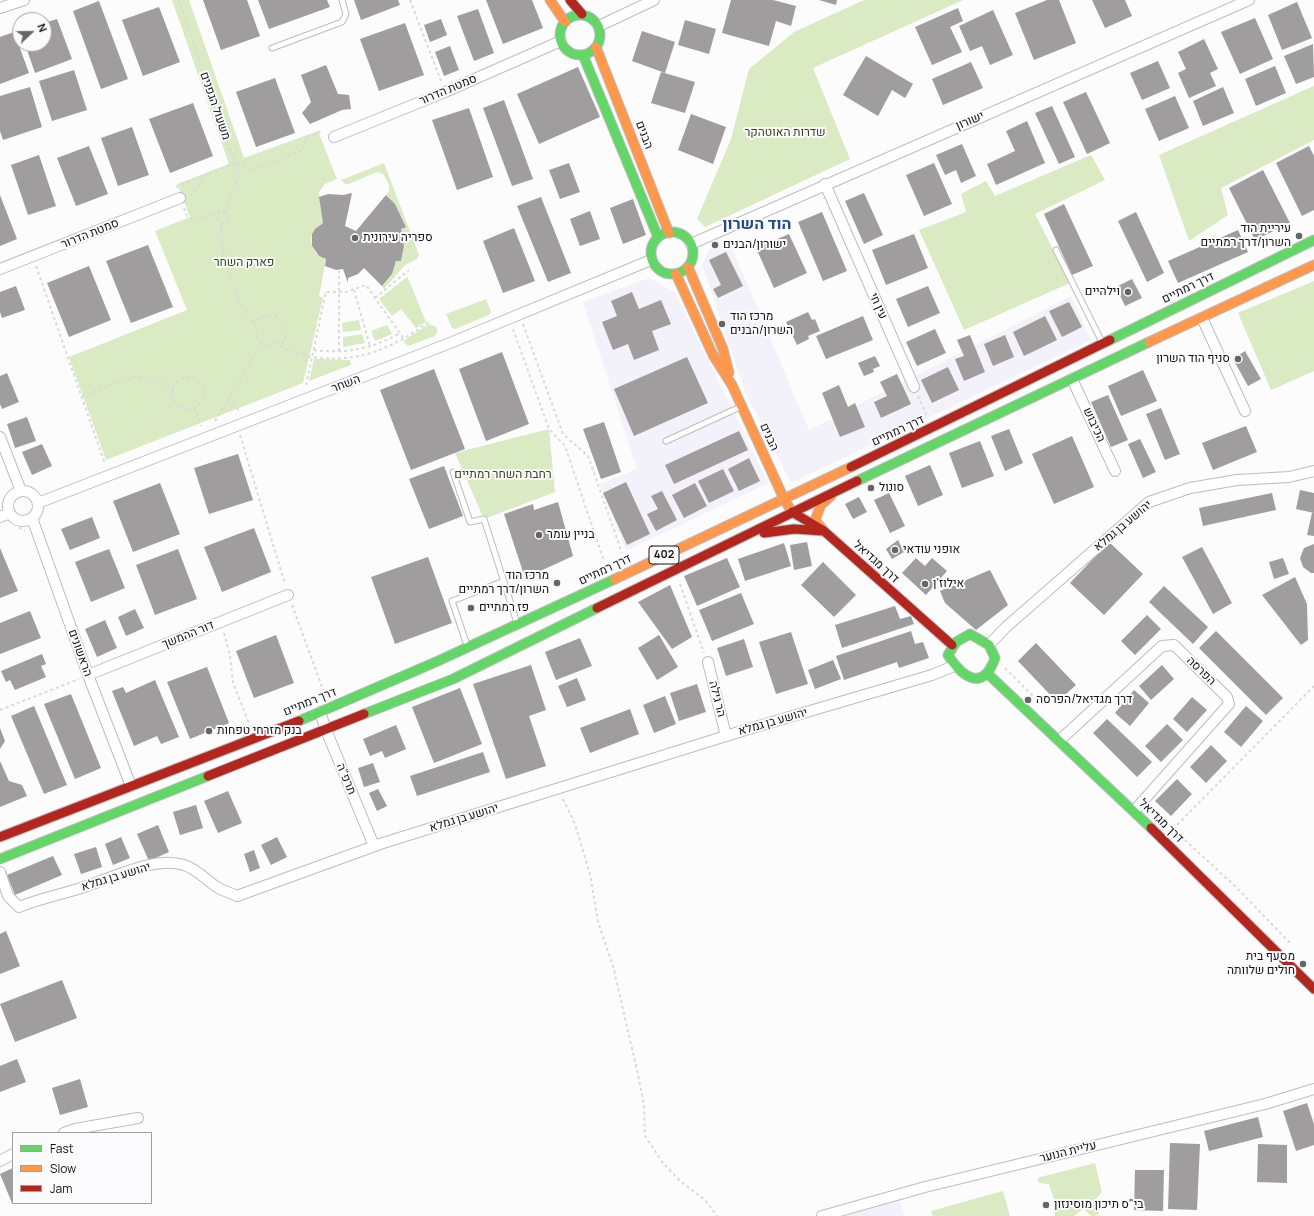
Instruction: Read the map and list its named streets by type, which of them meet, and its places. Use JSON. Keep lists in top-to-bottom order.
{
  "streets": {
    "main road": [
      "הבנים",
      "דרך רמתיים",
      "402",
      "דרך מגדיאל"
    ],
    "street": [
      "סמטת הדרור",
      "ישורון",
      "עין חי",
      "השחר",
      "הכיבוש",
      "יהושע בן גמלא",
      "דור ההמשך",
      "הראשונים",
      "הפרסה",
      "הר גילה",
      "תרפ\"ה",
      "עליית הנוער"
    ],
    "path": ["משעול הגפנים"]
  },
  "crossings": [
    ["סמטת הדרור", "הבנים"],
    ["ישורון", "הבנים"],
    ["ישורון", "עין חי"],
    ["ישורון", "השחר"],
    ["הבנים", "דרך רמתיים"],
    ["הבנים", "השחר"],
    ["הבנים", "דרך מגדיאל"],
    ["דרך רמתיים", "דרך מגדיאל"],
    ["דרך רמתיים", "הראשונים"],
    ["דרך רמתיים", "תרפ\"ה"],
    ["השחר", "הראשונים"],
    ["הכיבוש", "402"],
    ["יהושע בן גמלא", "דרך מגדיאל"],
    ["יהושע בן גמלא", "הר גילה"],
    ["יהושע בן גמלא", "תרפ\"ה"],
    ["402", "דרך מגדיאל"],
    ["402", "תרפ\"ה"],
    ["דרך מגדיאל", "הפרסה"],
    ["דור ההמשך", "הראשונים"]
  ],
  "districts": ["הוד השרון"],
  "parks": ["שדרות האוטהקר", "פארק השחר", "רחבת השחר רמתיים"],
  "places": [
    "עיריית הוד השרון/דרך רמתיים",
    "ספריה עירונית",
    "ישורון/הבנים",
    "וילהיים",
    "מרכז הוד השרון/הבנים",
    "סניף הוד השרון",
    "סונול",
    "בניין עומר",
    "אופני עודאי",
    "מרכז הוד השרון/דרך רמתיים",
    "אילוז'ן",
    "פז רמתיים",
    "דרך מגדיאל/הפרסה",
    "בנק מזרחי טפחות",
    "מסעף בית חולים שלוותה",
    "בי\"ס תיכון מוסינזון"
  ],
  "legend": ["Fast", "Slow", "Jam"],
  "north": "right"
}
